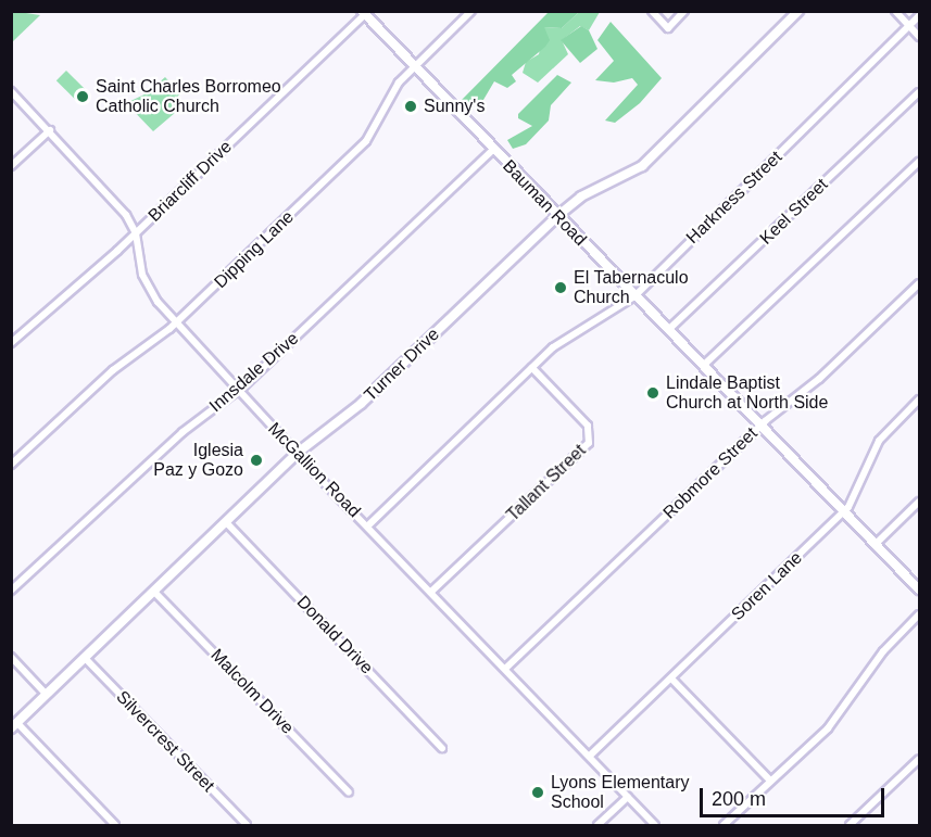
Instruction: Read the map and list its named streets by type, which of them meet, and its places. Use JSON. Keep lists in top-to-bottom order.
{
  "streets": {
    "street": [
      "Briarcliff Drive",
      "Harkness Street",
      "Bauman Road",
      "Keel Street",
      "Dipping Lane",
      "Turner Drive",
      "Innsdale Drive",
      "McGallion Road",
      "Robmore Street",
      "Tallant Street",
      "Soren Lane",
      "Donald Drive",
      "Malcolm Drive",
      "Silvercrest Street"
    ]
  },
  "crossings": [
    ["Briarcliff Drive", "Bauman Road"],
    ["Briarcliff Drive", "McGallion Road"],
    ["Harkness Street", "Bauman Road"],
    ["Harkness Street", "McGallion Road"],
    ["Harkness Street", "Tallant Street"],
    ["Bauman Road", "Keel Street"],
    ["Bauman Road", "Dipping Lane"],
    ["Bauman Road", "Turner Drive"],
    ["Bauman Road", "Innsdale Drive"],
    ["Bauman Road", "Robmore Street"],
    ["Bauman Road", "Soren Lane"],
    ["Dipping Lane", "McGallion Road"],
    ["Turner Drive", "McGallion Road"],
    ["Turner Drive", "Donald Drive"],
    ["Turner Drive", "Malcolm Drive"],
    ["Turner Drive", "Silvercrest Street"],
    ["Innsdale Drive", "McGallion Road"],
    ["McGallion Road", "Robmore Street"],
    ["McGallion Road", "Tallant Street"],
    ["McGallion Road", "Soren Lane"]
  ],
  "places": [
    "Saint Charles Borromeo Catholic Church",
    "Sunny's",
    "El Tabernaculo Church",
    "Lindale Baptist Church at North Side",
    "Iglesia Paz y Gozo",
    "Lyons Elementary School"
  ],
  "scale_bar": "200 m"
}
